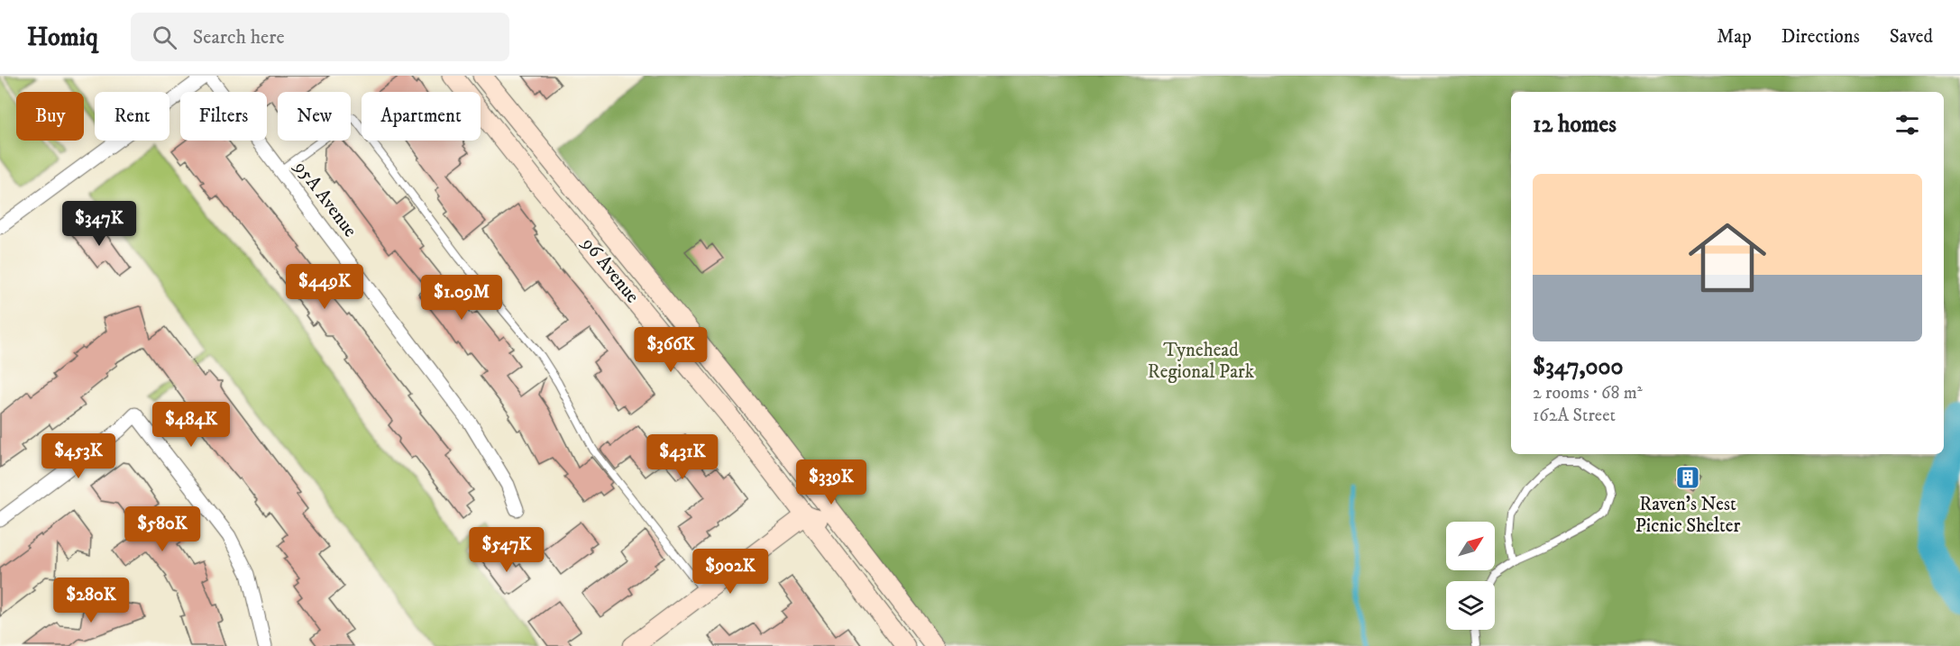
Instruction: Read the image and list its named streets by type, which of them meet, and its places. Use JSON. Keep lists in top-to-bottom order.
{
  "streets": {
    "main road": ["96 Avenue"],
    "street": ["95A Avenue"]
  },
  "parks": ["Tynehead Regional Park"],
  "places": {
    "building": ["Raven's Nest Picnic Shelter"]
  },
  "north": "top right",
  "page": {
    "header": "Homiq",
    "search": "Search here",
    "nav": ["Map", "Directions", "Saved"],
    "chip": [
      "Buy",
      "Rent",
      "Filters",
      "New",
      "Apartment"
    ],
    "heading": "12 homes",
    "list": [
      {
        "name": "$347,000",
        "note": "2 rooms · 68 m² · 162A Street"
      }
    ],
    "price": [
      "$347K",
      "$449K",
      "$1.09M",
      "$366K",
      "$484K",
      "$453K",
      "$431K",
      "$339K",
      "$580K",
      "$547K",
      "$902K",
      "$280K"
    ]
  }
}
